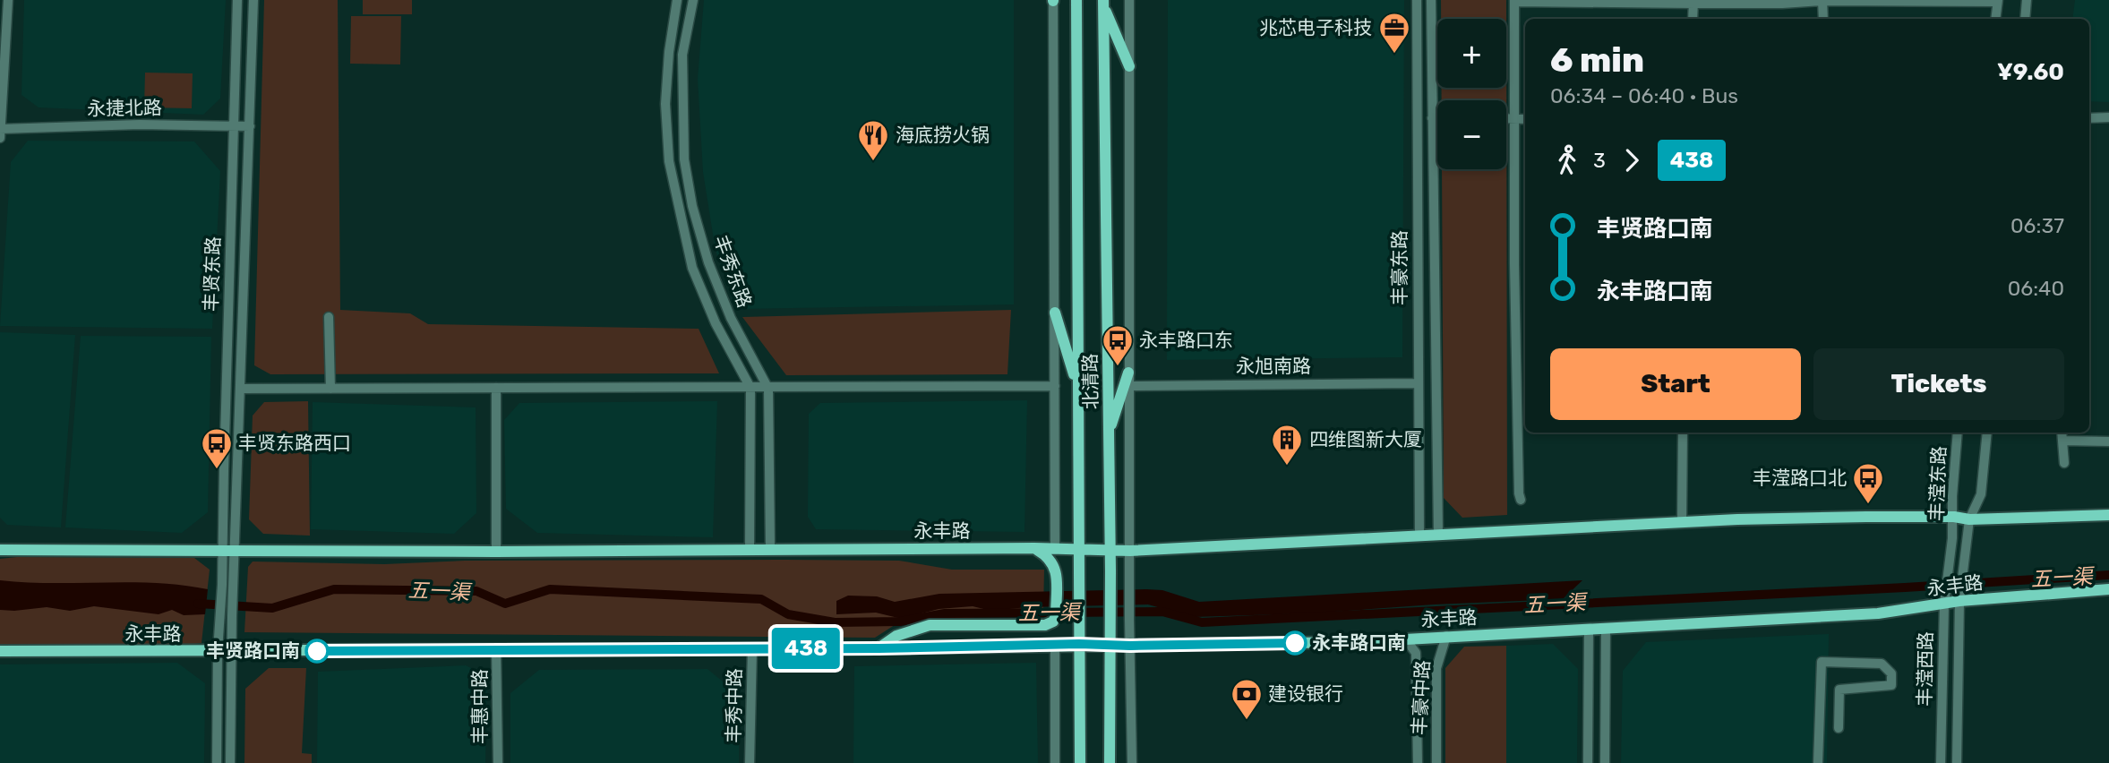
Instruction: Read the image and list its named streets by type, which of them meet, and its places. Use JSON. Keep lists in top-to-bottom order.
{
  "streets": {
    "main road": ["北清路", "永丰路"],
    "street": [
      "永捷北路",
      "丰豪东路",
      "丰秀东路",
      "丰贤东路",
      "永旭南路",
      "丰滢东路",
      "丰滢西路",
      "丰豪中路",
      "丰秀中路",
      "丰惠中路"
    ]
  },
  "crossings": [
    ["永捷北路", "丰贤东路"],
    ["丰豪东路", "永旭南路"],
    ["丰豪东路", "永丰路"],
    ["丰秀东路", "永丰路"],
    ["丰贤东路", "永丰路"],
    ["永旭南路", "北清路"],
    ["北清路", "永丰路"],
    ["丰滢东路", "永丰路"],
    ["丰滢东路", "丰滢西路"],
    ["永丰路", "丰滢西路"],
    ["永丰路", "丰豪中路"],
    ["永丰路", "丰秀中路"],
    ["永丰路", "丰惠中路"]
  ],
  "water": ["五一渠"],
  "places": {
    "office": ["兆芯电子科技"],
    "restaurant": ["海底捞火锅"],
    "bus stop": ["永丰路口东", "丰贤东路西口", "丰滢路口北"],
    "building": ["四维图新大厦"],
    "other": ["永丰路口南", "丰贤路口南"],
    "bank": ["建设银行"]
  },
  "lines": ["bus line 438"],
  "page": {
    "on_map": "438",
    "map_buttons": ["+", "−"],
    "heading": ["6 min", "06:34 – 06:40 · Bus", "¥9.60"],
    "legs": ["3", "438"],
    "list": [
      {
        "name": "丰贤路口南",
        "value": "06:37"
      },
      {
        "name": "永丰路口南",
        "value": "06:40"
      }
    ],
    "buttons": ["Start", "Tickets"]
  }
}
